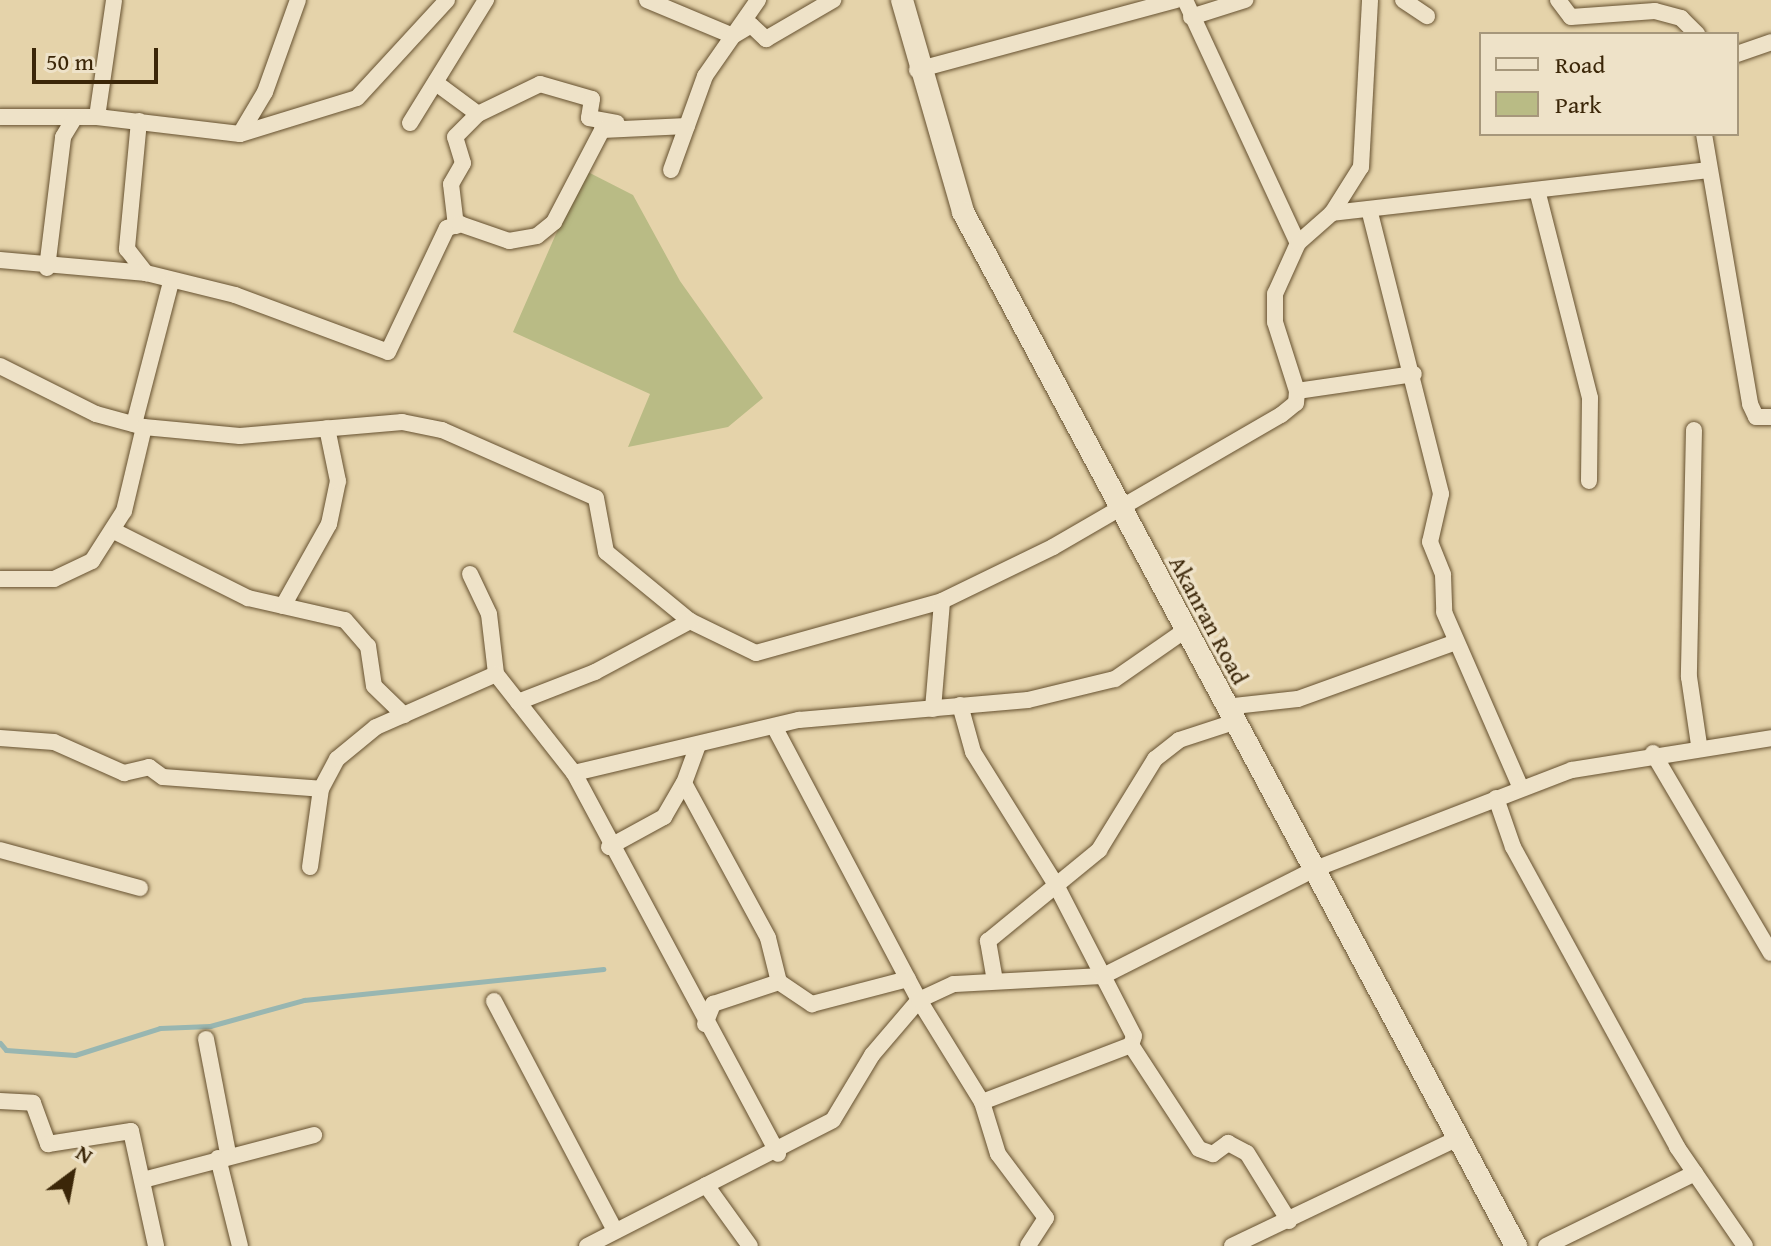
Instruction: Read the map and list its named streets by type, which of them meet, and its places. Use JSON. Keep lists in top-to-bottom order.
{
  "streets": {
    "main road": ["Akanran Road"]
  },
  "legend": ["Road", "Park"],
  "scale_bar": "50 m",
  "north": "top right"
}
